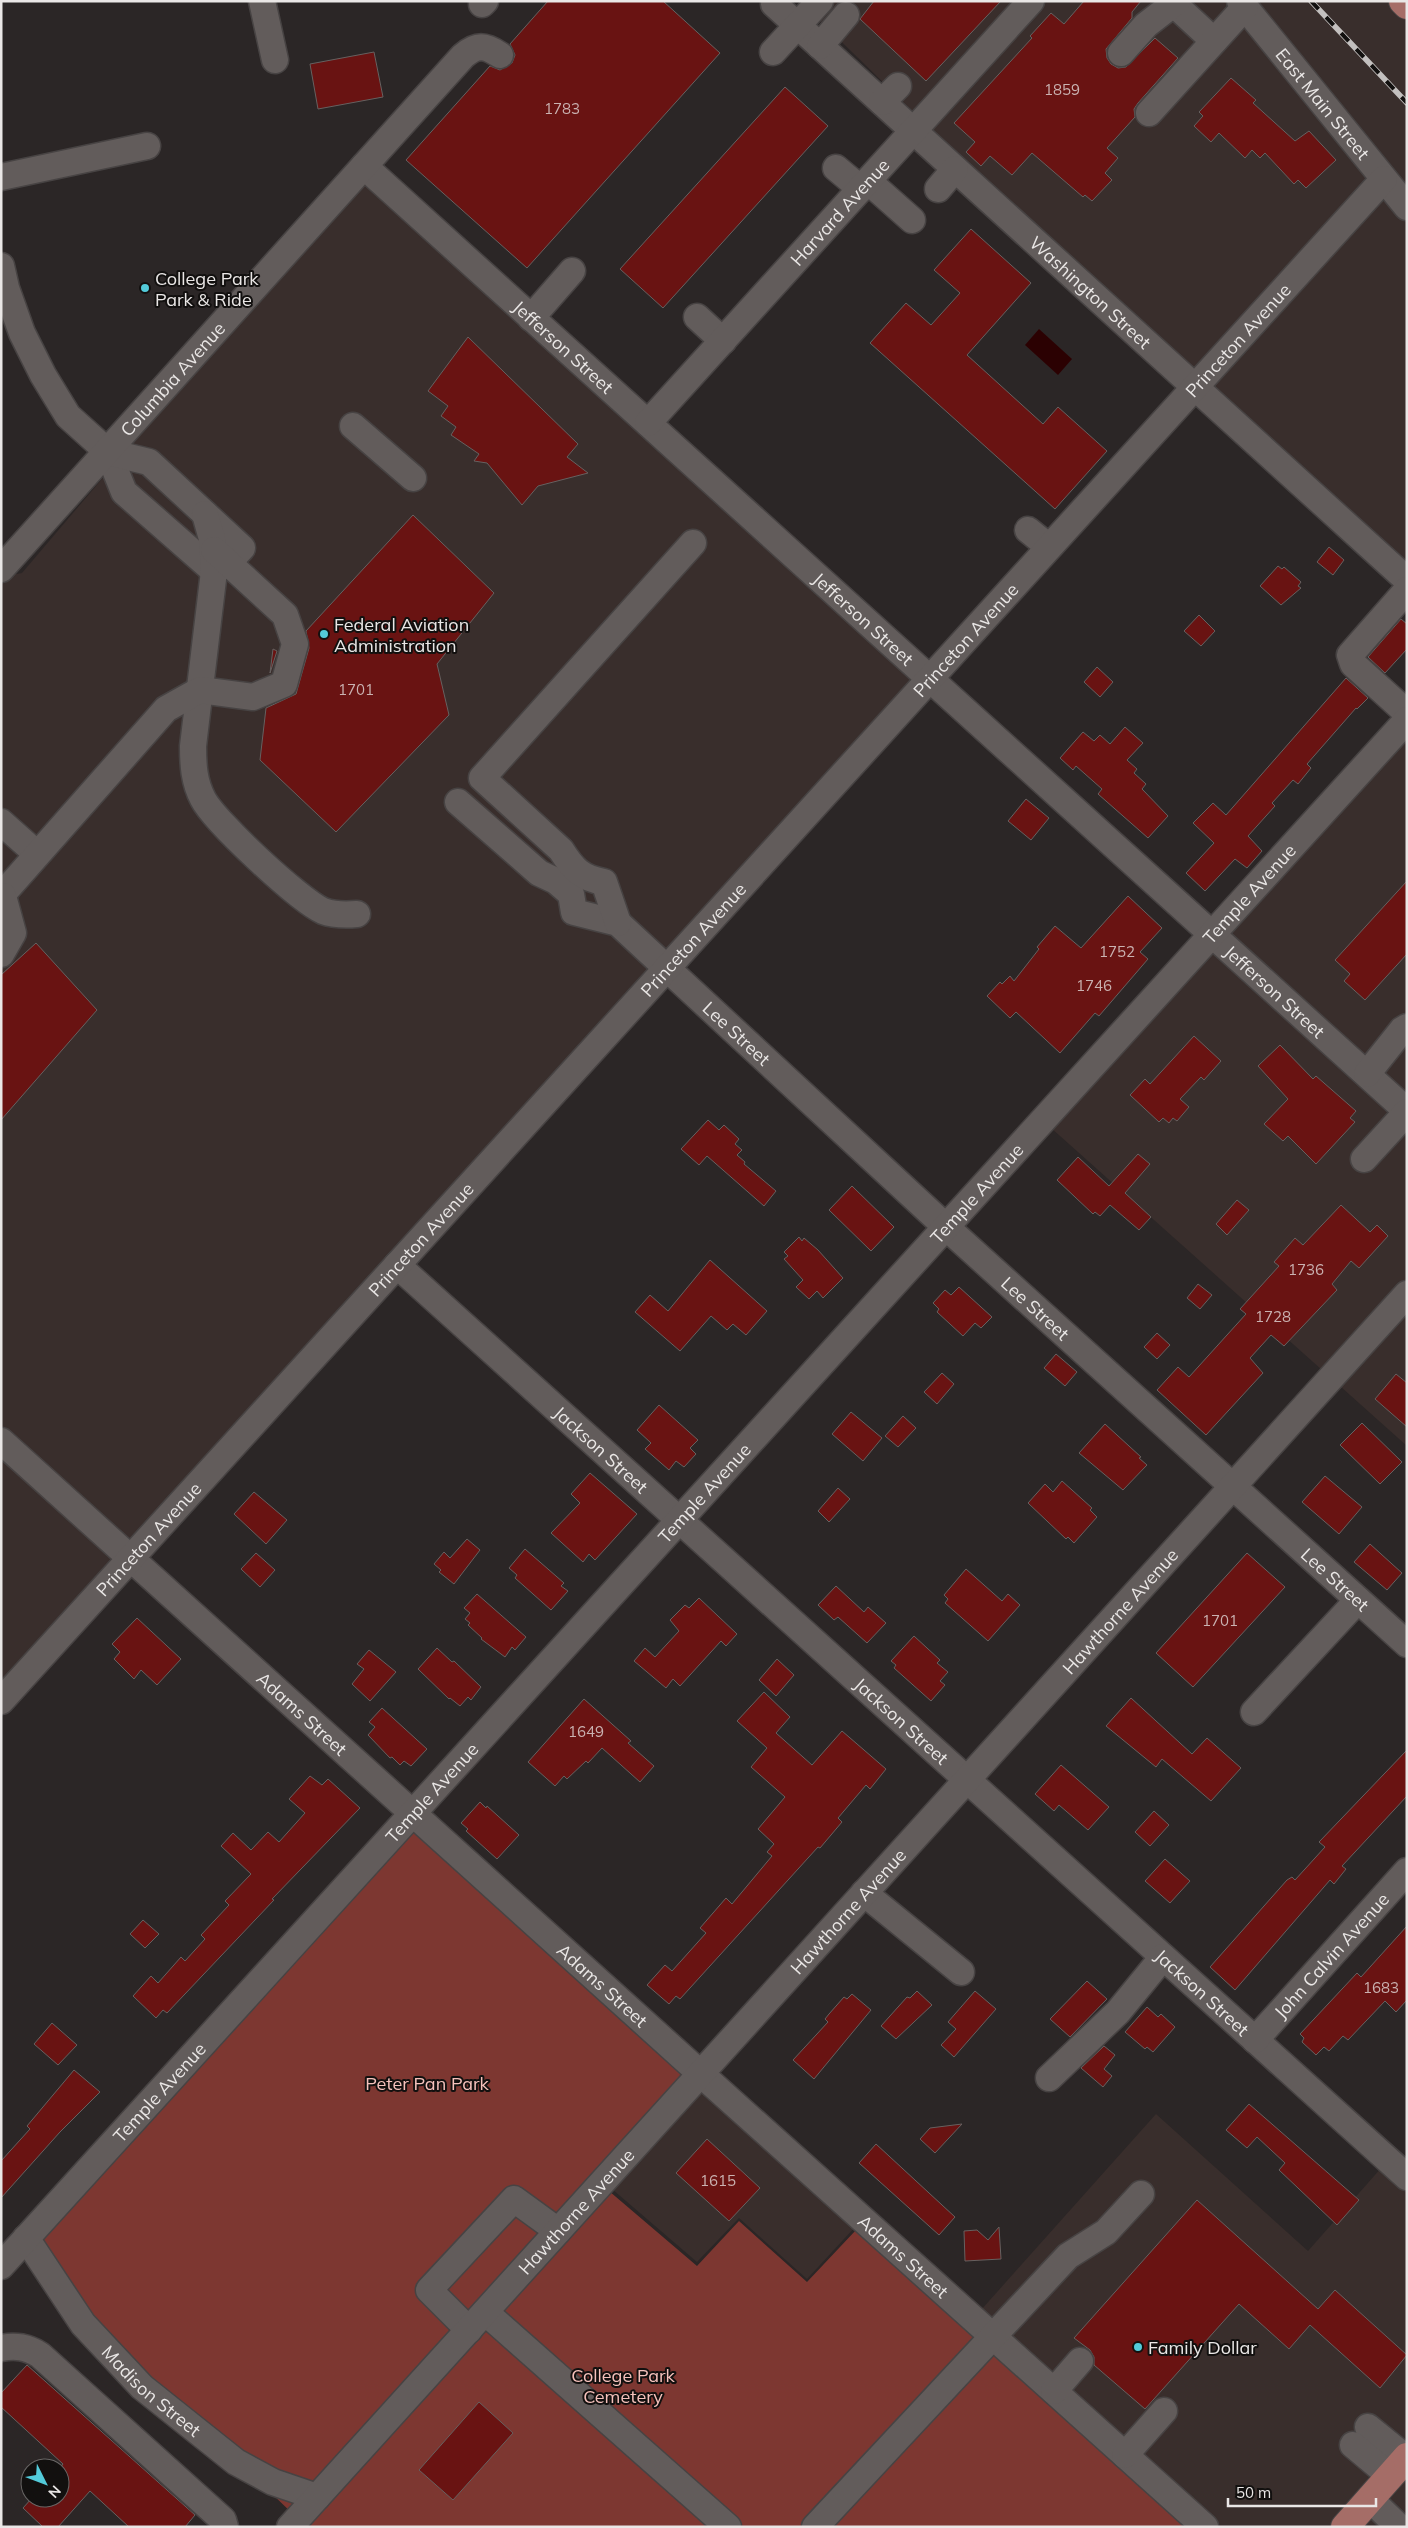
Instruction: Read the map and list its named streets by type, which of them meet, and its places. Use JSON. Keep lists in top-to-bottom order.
{
  "streets": {
    "street": [
      "East Main Street",
      "Harvard Avenue",
      "Washington Street",
      "Princeton Avenue",
      "Jefferson Street",
      "Columbia Avenue",
      "Temple Avenue",
      "Lee Street",
      "Jackson Street",
      "Hawthorne Avenue",
      "Adams Street",
      "John Calvin Avenue",
      "Madison Street"
    ]
  },
  "crossings": [
    ["East Main Street", "Princeton Avenue"],
    ["Harvard Avenue", "Washington Street"],
    ["Harvard Avenue", "Jefferson Street"],
    ["Washington Street", "Princeton Avenue"],
    ["Princeton Avenue", "Jefferson Street"],
    ["Princeton Avenue", "Lee Street"],
    ["Princeton Avenue", "Jackson Street"],
    ["Princeton Avenue", "Adams Street"],
    ["Jefferson Street", "Columbia Avenue"],
    ["Jefferson Street", "Temple Avenue"],
    ["Temple Avenue", "Lee Street"],
    ["Temple Avenue", "Jackson Street"],
    ["Temple Avenue", "Adams Street"],
    ["Temple Avenue", "Madison Street"],
    ["Lee Street", "Hawthorne Avenue"],
    ["Jackson Street", "Hawthorne Avenue"],
    ["Jackson Street", "John Calvin Avenue"],
    ["Hawthorne Avenue", "Adams Street"],
    ["Hawthorne Avenue", "Madison Street"]
  ],
  "parks": ["Peter Pan Park", "College Park Cemetery"],
  "places": ["College Park Park & Ride", "Federal Aviation Administration", "Family Dollar"],
  "house_numbers": [
    "1859",
    "1783",
    "1701",
    "1752",
    "1746",
    "1736",
    "1728",
    "1701",
    "1649",
    "1683",
    "1615"
  ],
  "scale_bar": "50 m",
  "north": "bottom right"
}
